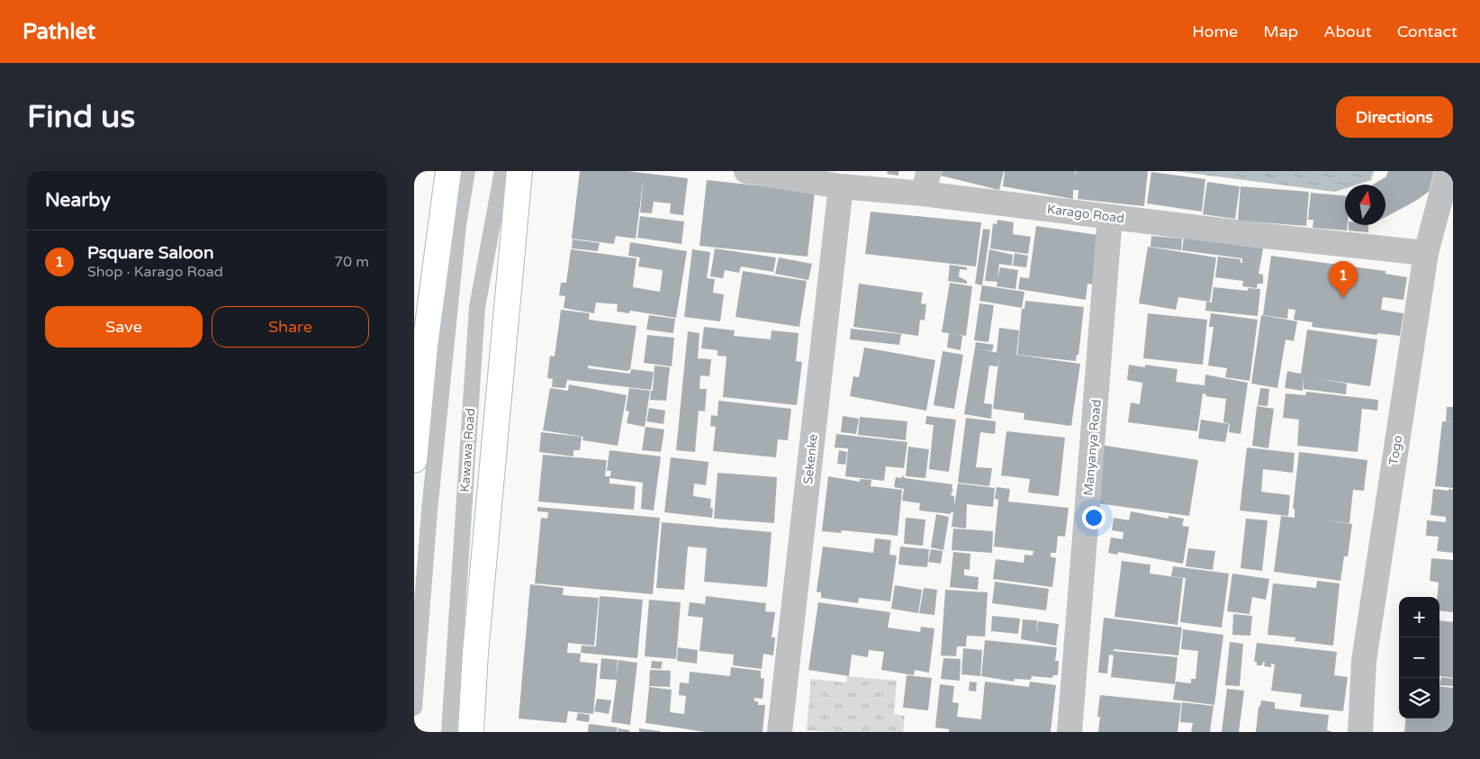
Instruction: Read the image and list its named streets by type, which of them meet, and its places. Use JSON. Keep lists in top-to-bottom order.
{
  "streets": {
    "main road": ["Kawawa Road"],
    "street": [
      "Karago Road",
      "Manyanya Road",
      "Togo",
      "Sekenke"
    ]
  },
  "crossings": [
    ["Karago Road", "Manyanya Road"],
    ["Karago Road", "Togo"],
    ["Karago Road", "Sekenke"]
  ],
  "north": "top",
  "page": {
    "header": "Pathlet",
    "nav": [
      "Home",
      "Map",
      "About",
      "Contact"
    ],
    "buttons": [
      "Directions",
      ["Save", "Share"]
    ],
    "title": "Find us",
    "heading": "Nearby",
    "list": [
      {
        "mark": "1",
        "name": "Psquare Saloon",
        "note": "Shop · Karago Road",
        "value": "70 m"
      }
    ],
    "pins": "1",
    "map_buttons": ["+", "−"]
  }
}
